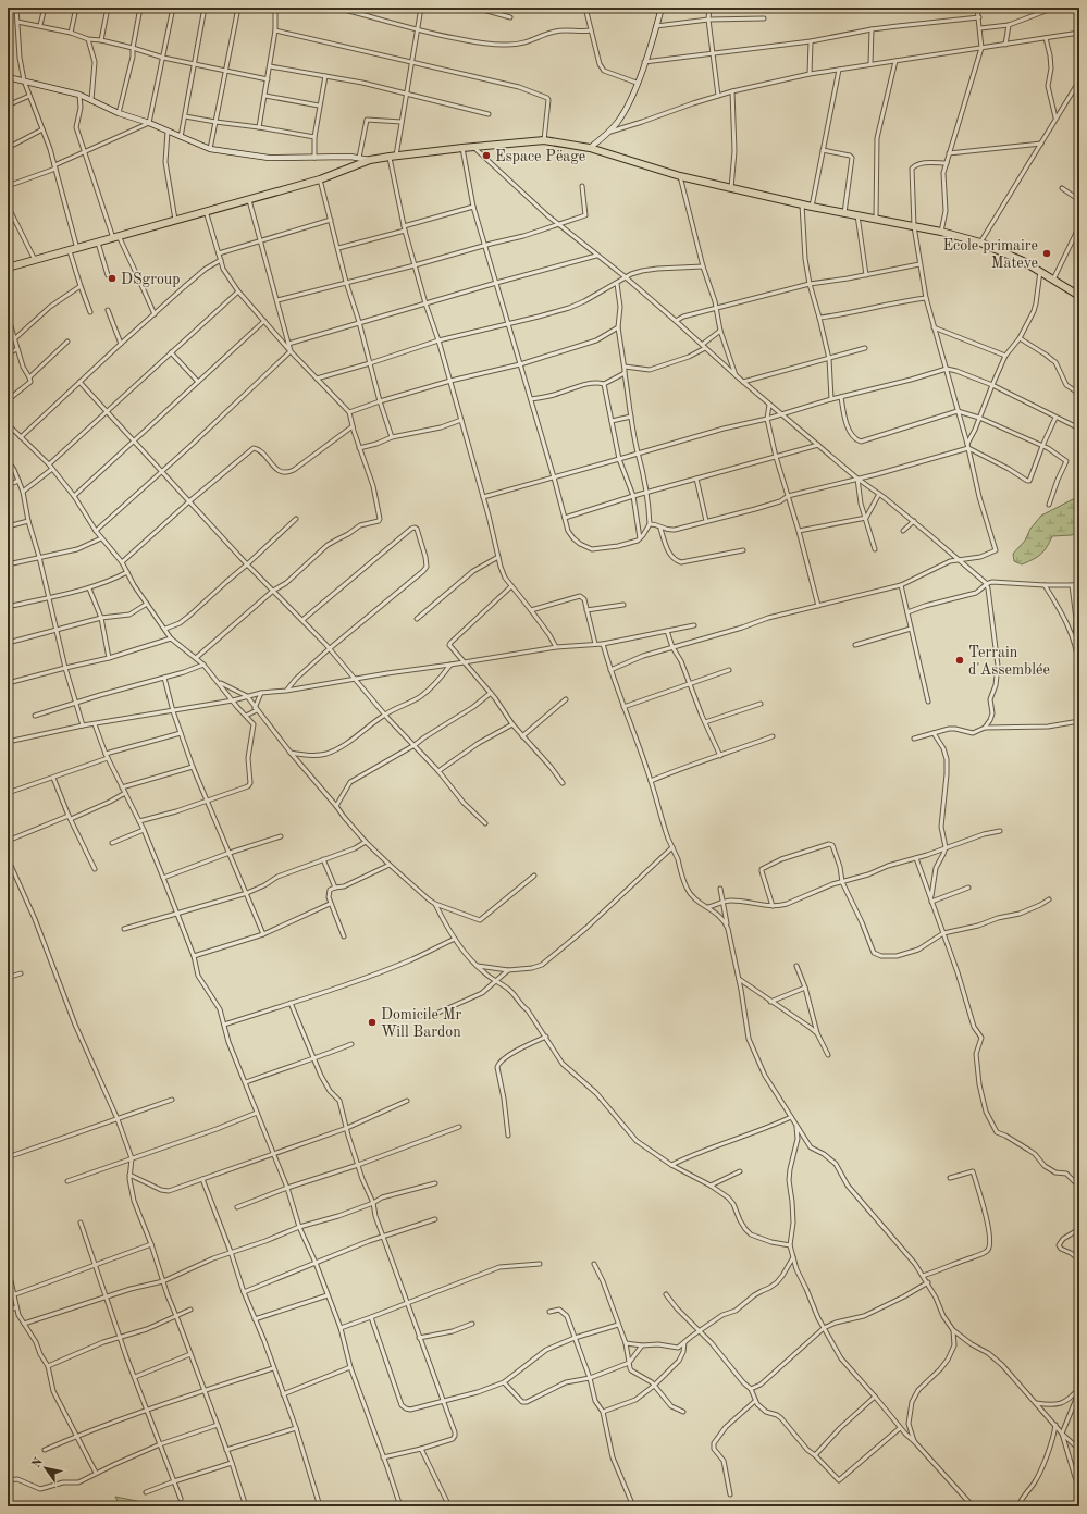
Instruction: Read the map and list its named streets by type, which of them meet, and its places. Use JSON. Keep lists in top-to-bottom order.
{
  "places": [
    "Espace Pëage",
    "Ecole primaire Mateve",
    "DSgroup",
    "Terrain d'Assemblée",
    "Domicile Mr Will Bardon"
  ],
  "north": "top left"
}
